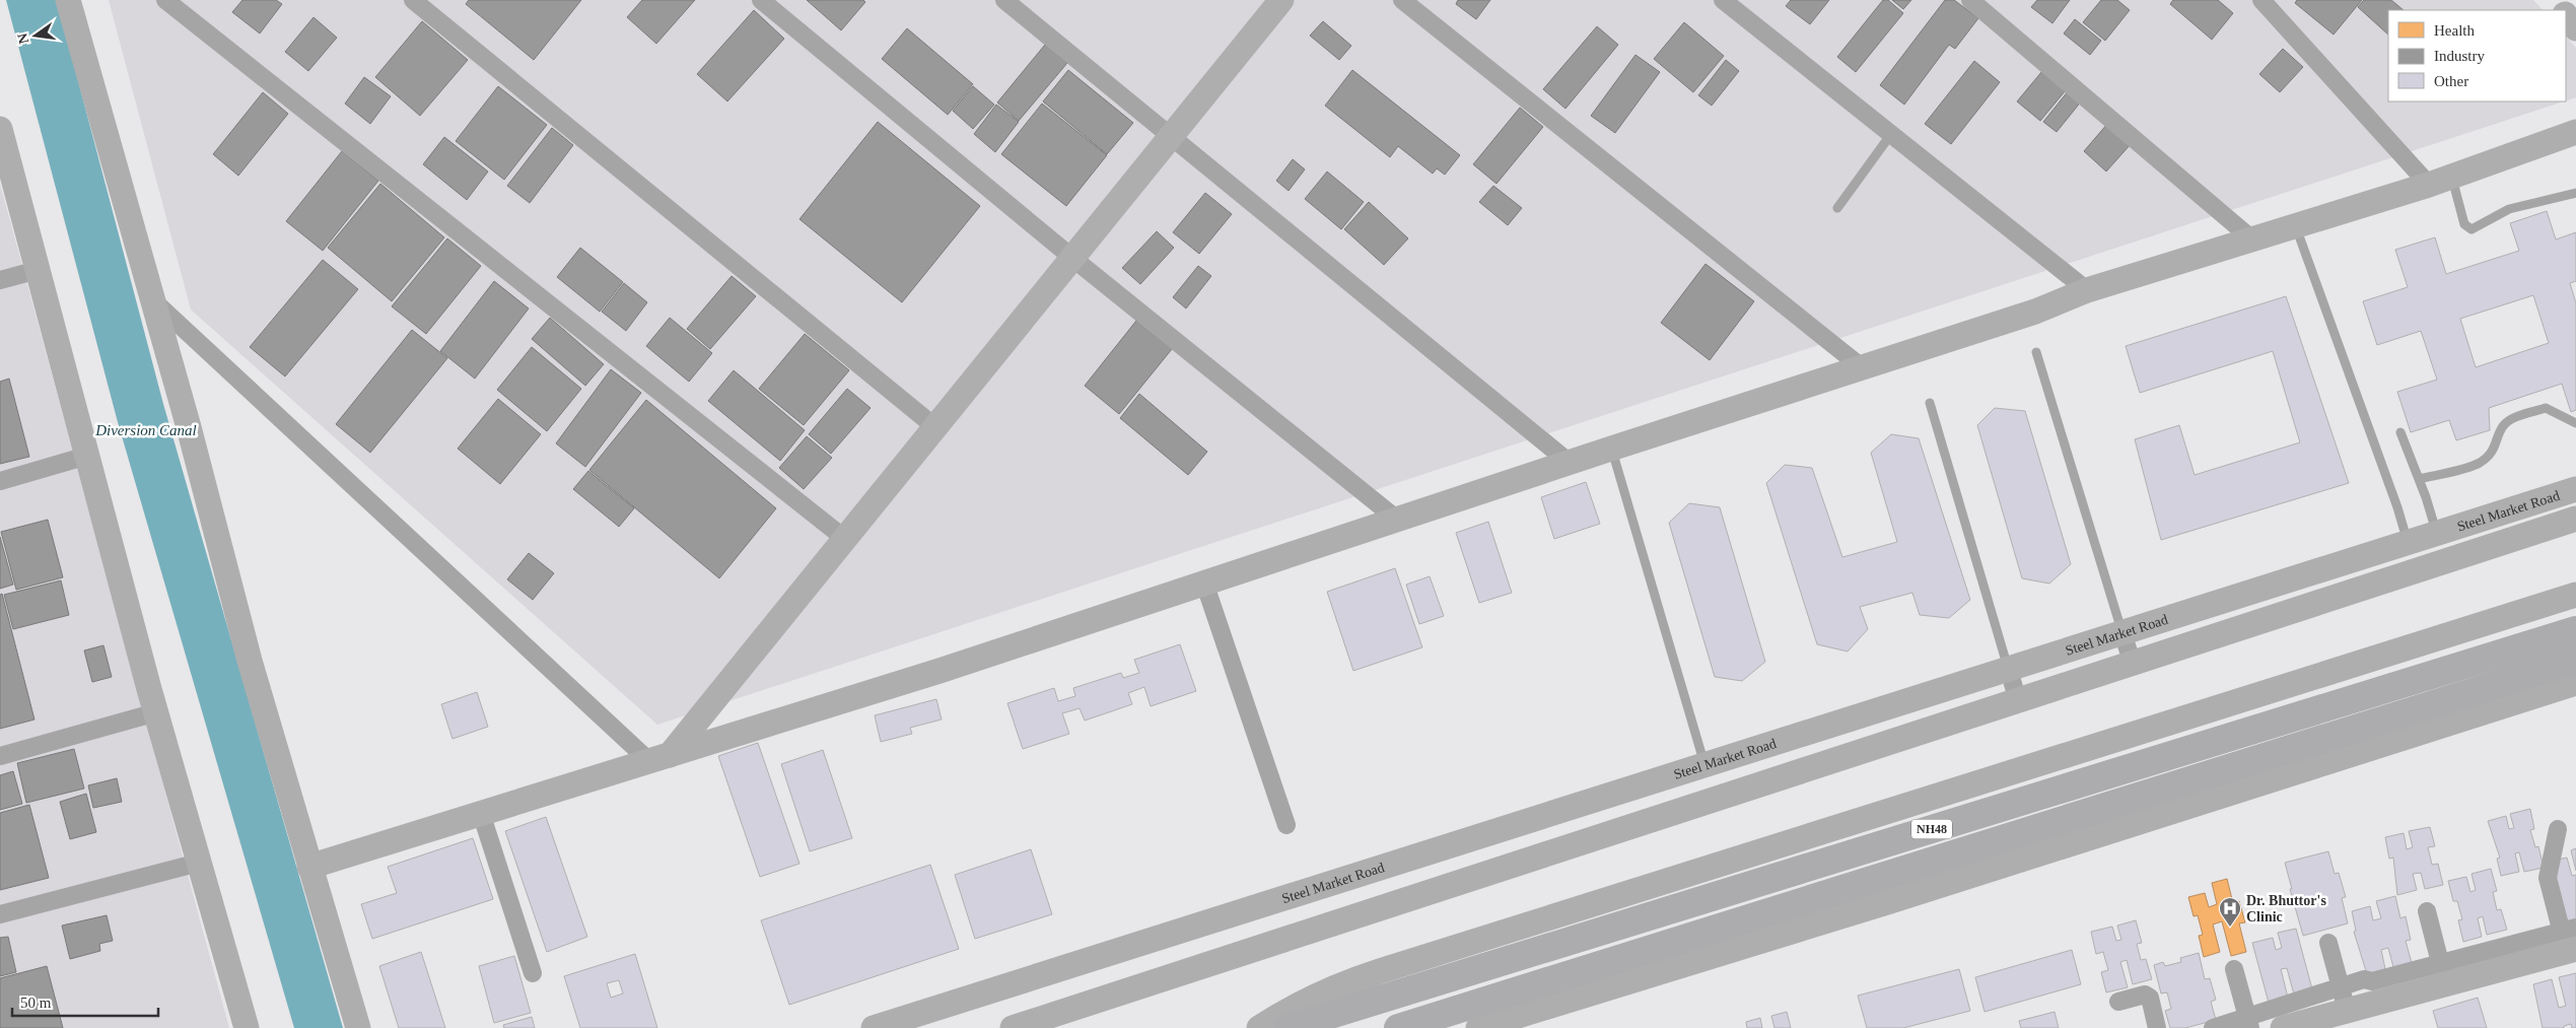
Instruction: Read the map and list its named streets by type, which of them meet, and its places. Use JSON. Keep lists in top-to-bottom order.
{
  "streets": {
    "highway": ["NH48"],
    "street": ["Steel Market Road"]
  },
  "water": ["Diversion Canal"],
  "places": {
    "hospital": ["Dr. Bhuttor's Clinic"]
  },
  "legend": ["Health", "Industry", "Other"],
  "scale_bar": "50 m",
  "north": "left"
}
